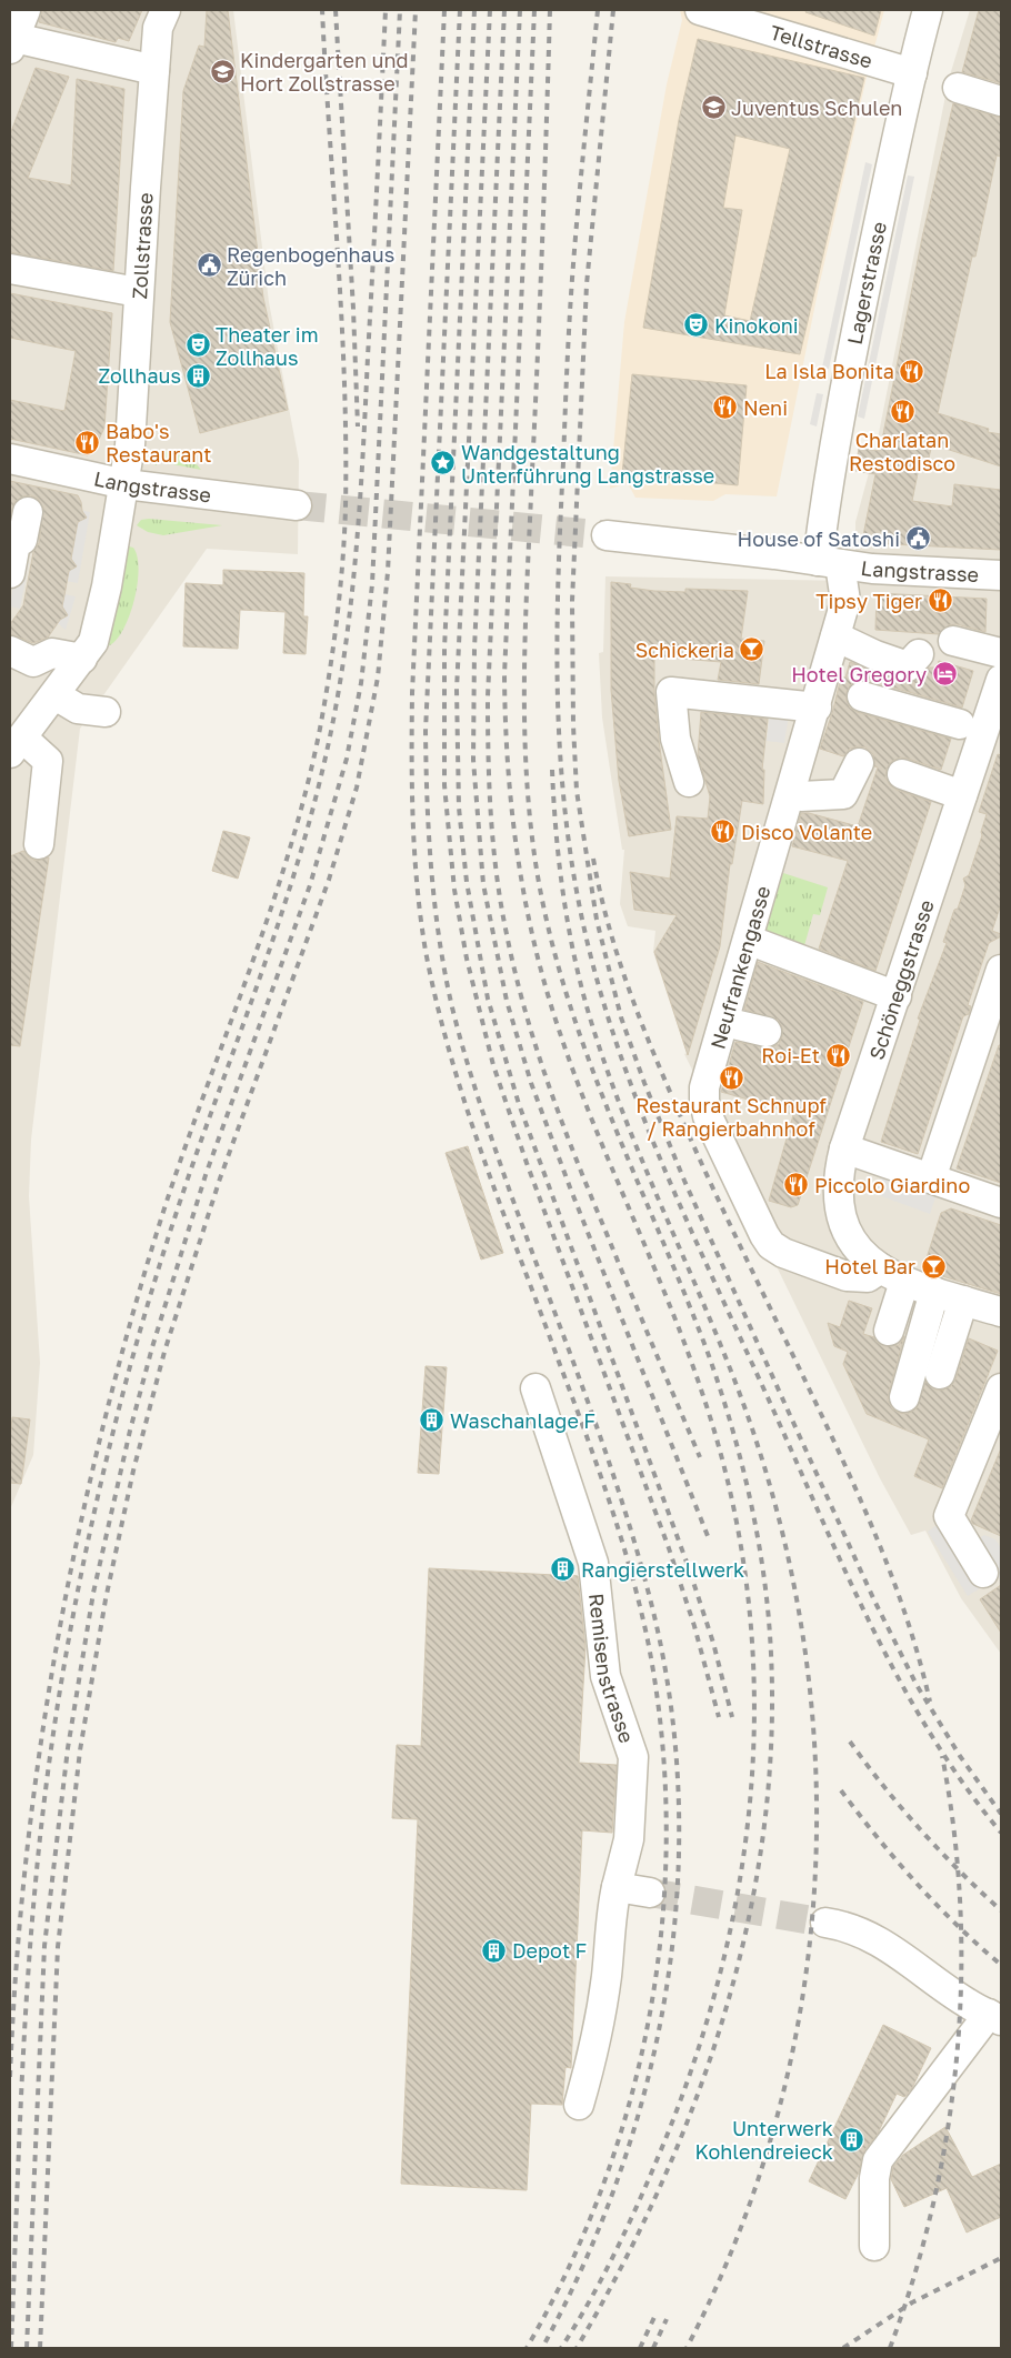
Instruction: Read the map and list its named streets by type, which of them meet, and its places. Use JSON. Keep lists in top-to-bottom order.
{
  "streets": {
    "street": [
      "Tellstrasse",
      "Zollstrasse",
      "Lagerstrasse",
      "Langstrasse",
      "Neufrankengasse",
      "Schöneggstrasse",
      "Remisenstrasse"
    ]
  },
  "crossings": [
    ["Tellstrasse", "Lagerstrasse"],
    ["Zollstrasse", "Langstrasse"],
    ["Lagerstrasse", "Langstrasse"],
    ["Lagerstrasse", "Neufrankengasse"],
    ["Langstrasse", "Neufrankengasse"],
    ["Neufrankengasse", "Schöneggstrasse"]
  ],
  "places": {
    "school or university": ["Kindergarten und Hort Zollstrasse", "Juventus Schulen"],
    "public building": ["Regenbogenhaus Zürich", "House of Satoshi"],
    "theatre": ["Kinokoni", "Theater im Zollhaus"],
    "restaurant": [
      "La Isla Bonita",
      "Neni",
      "Charlatan Restodisco",
      "Babo's Restaurant",
      "Tipsy Tiger",
      "Disco Volante",
      "Roi-Et",
      "Restaurant Schnupf / Rangierbahnhof",
      "Piccolo Giardino"
    ],
    "building": [
      "Zollhaus",
      "Waschanlage F",
      "Rangierstellwerk",
      "Depot F",
      "Unterwerk Kohlendreieck"
    ],
    "place": ["Wandgestaltung Unterführung Langstrasse"],
    "bar": ["Schickeria", "Hotel Bar"],
    "hotel": ["Hotel Gregory"]
  }
}
